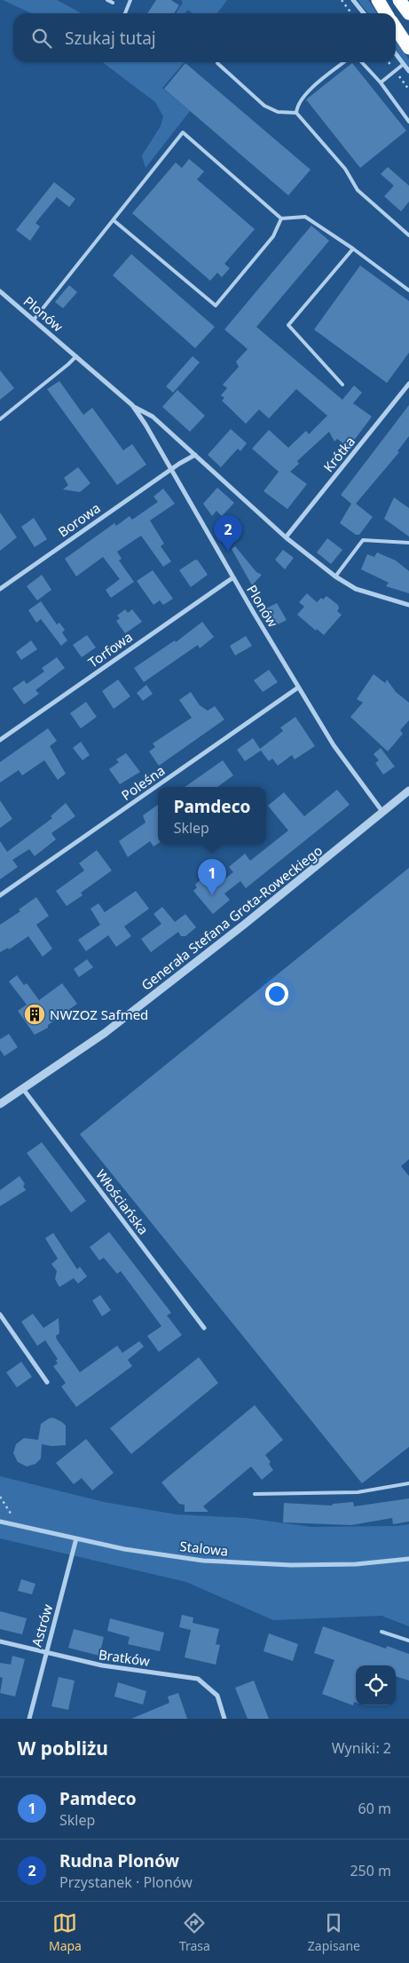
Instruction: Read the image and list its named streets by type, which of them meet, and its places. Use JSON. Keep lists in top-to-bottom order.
{
  "streets": {
    "street": [
      "Plonów",
      "Krótka",
      "Borowa",
      "Torfowa",
      "Poleśna",
      "Generała Stefana Grota-Roweckiego",
      "Włościańska",
      "Stalowa",
      "Astrów",
      "Bratków"
    ]
  },
  "crossings": [
    ["Plonów", "Krótka"],
    ["Plonów", "Borowa"],
    ["Plonów", "Torfowa"],
    ["Plonów", "Poleśna"],
    ["Plonów", "Generała Stefana Grota-Roweckiego"],
    ["Generała Stefana Grota-Roweckiego", "Włościańska"],
    ["Stalowa", "Astrów"],
    ["Astrów", "Bratków"]
  ],
  "places": {
    "building": ["NWZOZ Safmed"]
  },
  "page": {
    "search": "Szukaj tutaj",
    "pins": ["2", "1"],
    "popup": ["Pamdeco", "Sklep"],
    "heading": ["W pobliżu", "Wyniki: 2"],
    "list": [
      {
        "mark": "1",
        "name": "Pamdeco",
        "note": "Sklep",
        "value": "60 m"
      },
      {
        "mark": "2",
        "name": "Rudna Plonów",
        "note": "Przystanek · Plonów",
        "value": "250 m"
      }
    ],
    "nav": ["Mapa", "Trasa", "Zapisane"]
  }
}
